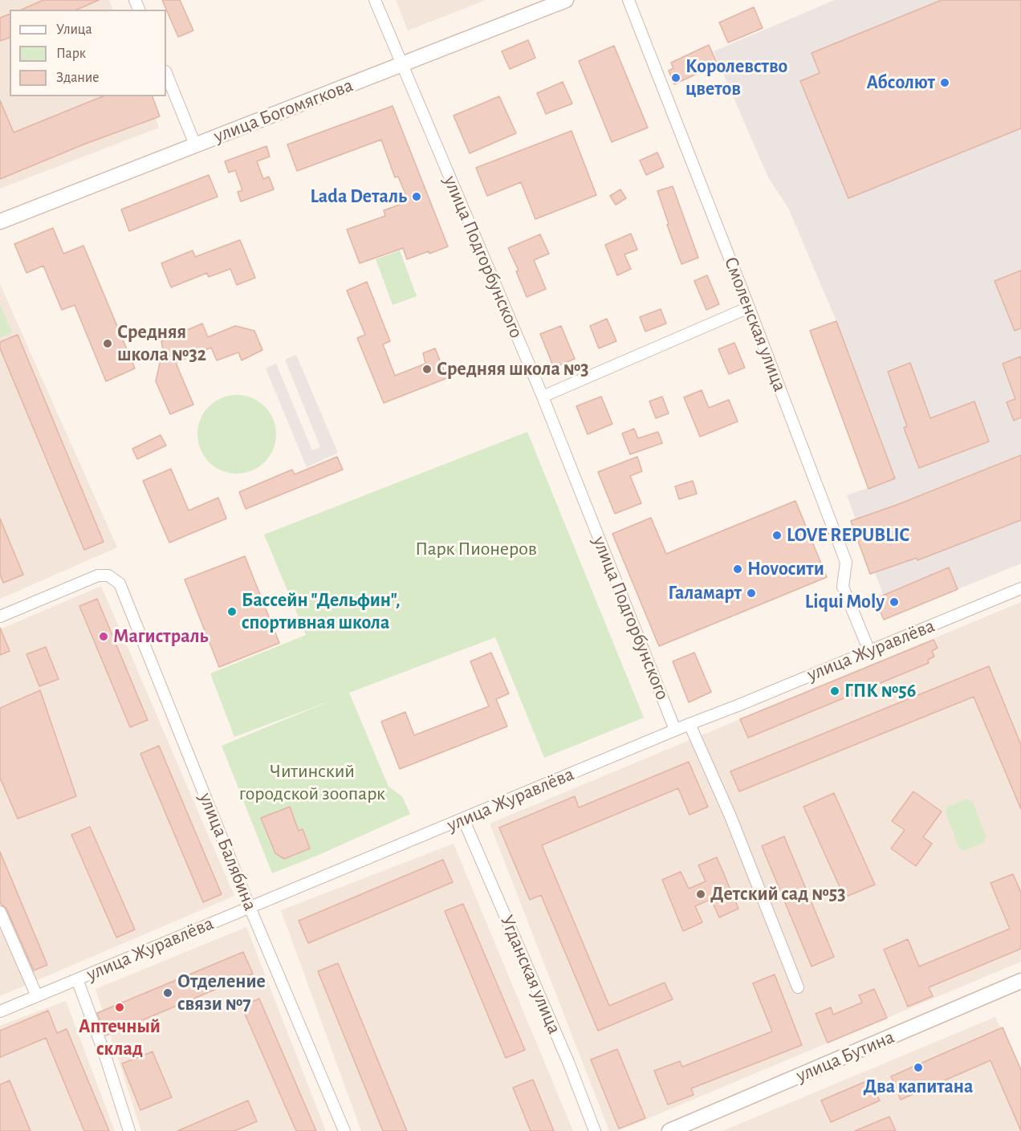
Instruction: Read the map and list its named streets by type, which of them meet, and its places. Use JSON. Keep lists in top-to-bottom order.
{
  "streets": {
    "main road": ["улица Богомягкова", "улица Бутина"],
    "street": [
      "улица Подгорбунского",
      "Смоленская улица",
      "улица Журавлёва",
      "улица Балябина",
      "Угданская улица"
    ]
  },
  "crossings": [
    ["улица Богомягкова", "улица Подгорбунского"],
    ["улица Подгорбунского", "улица Журавлёва"],
    ["Смоленская улица", "улица Журавлёва"],
    ["улица Журавлёва", "улица Балябина"],
    ["улица Журавлёва", "Угданская улица"]
  ],
  "parks": ["Парк Пионеров", "Читинский городской зоопарк"],
  "places": [
    "Королевство цветов",
    "Абсолют",
    "Lada Dеталь",
    "Средняя школа №32",
    "Средняя школа №3",
    "LOVE REPUBLIC",
    "Ноvосити",
    "Галамарт",
    "Liqui Moly",
    "Бассейн \"Дельфин\", спортивная школа",
    "Магистраль",
    "ГПК №56",
    "Детский сад №53",
    "Отделение связи №7",
    "Аптечный склад",
    "Два капитана"
  ],
  "legend": ["Улица", "Парк", "Здание"]
}
